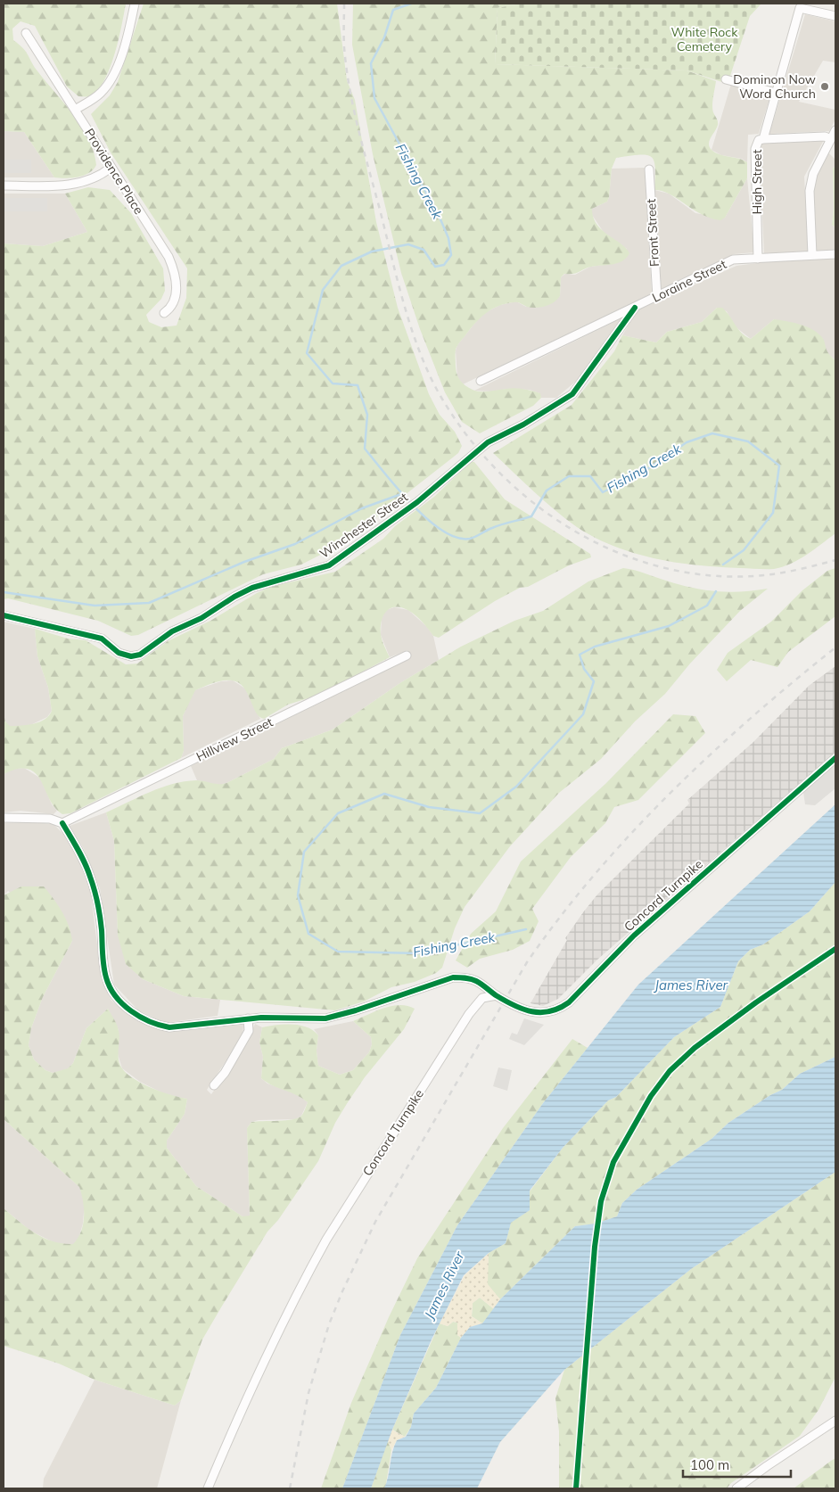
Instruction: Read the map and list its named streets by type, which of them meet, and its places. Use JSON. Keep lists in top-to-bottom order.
{
  "streets": {
    "street": [
      "Providence Place",
      "High Street",
      "Front Street",
      "Loraine Street",
      "Winchester Street",
      "Hillview Street",
      "Concord Turnpike"
    ]
  },
  "crossings": [
    ["High Street", "Loraine Street"],
    ["Front Street", "Loraine Street"],
    ["Loraine Street", "Winchester Street"]
  ],
  "water": ["Fishing Creek", "James River"],
  "parks": ["White Rock Cemetery"],
  "places": ["Dominon Now Word Church"],
  "scale_bar": "100 m"
}
